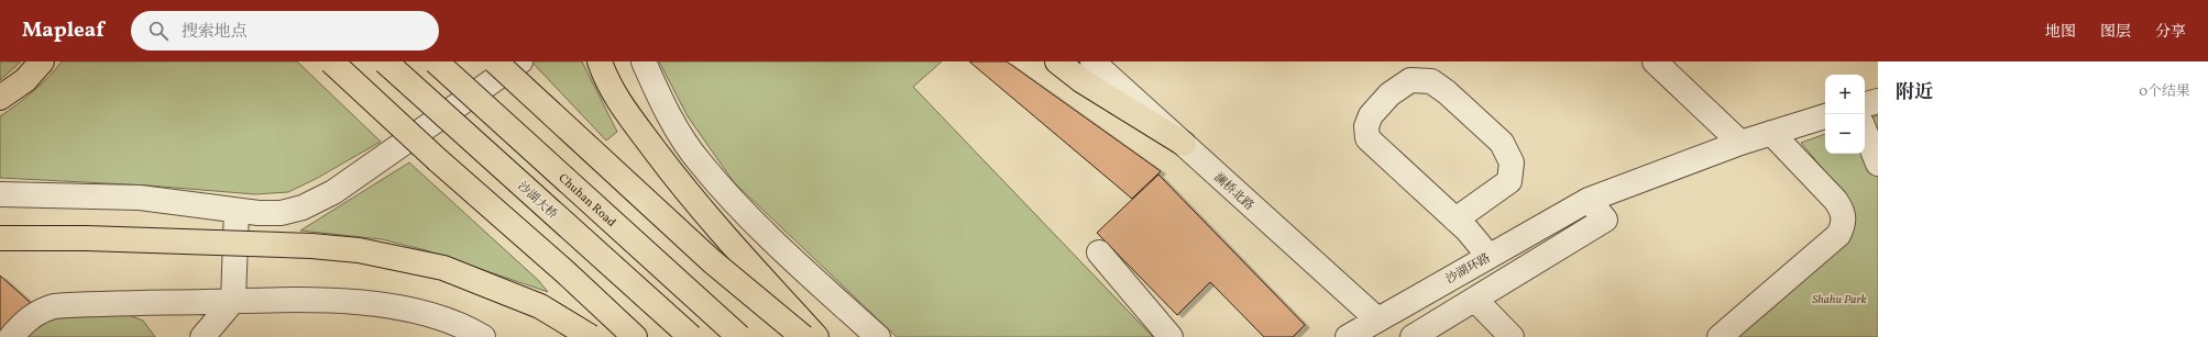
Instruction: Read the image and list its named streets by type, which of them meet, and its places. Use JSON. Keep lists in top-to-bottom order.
{
  "streets": {
    "main road": ["沙湖大桥", "Chuhan Road"],
    "street": ["澜桥北路", "沙湖环路"]
  },
  "crossings": [
    ["澜桥北路", "沙湖环路"]
  ],
  "parks": ["Shahu Park"],
  "page": {
    "header": "Mapleaf",
    "search": "搜索地点",
    "nav": ["地图", "图层", "分享"],
    "heading": ["附近", "0个结果"],
    "map_buttons": ["+", "−"]
  }
}
